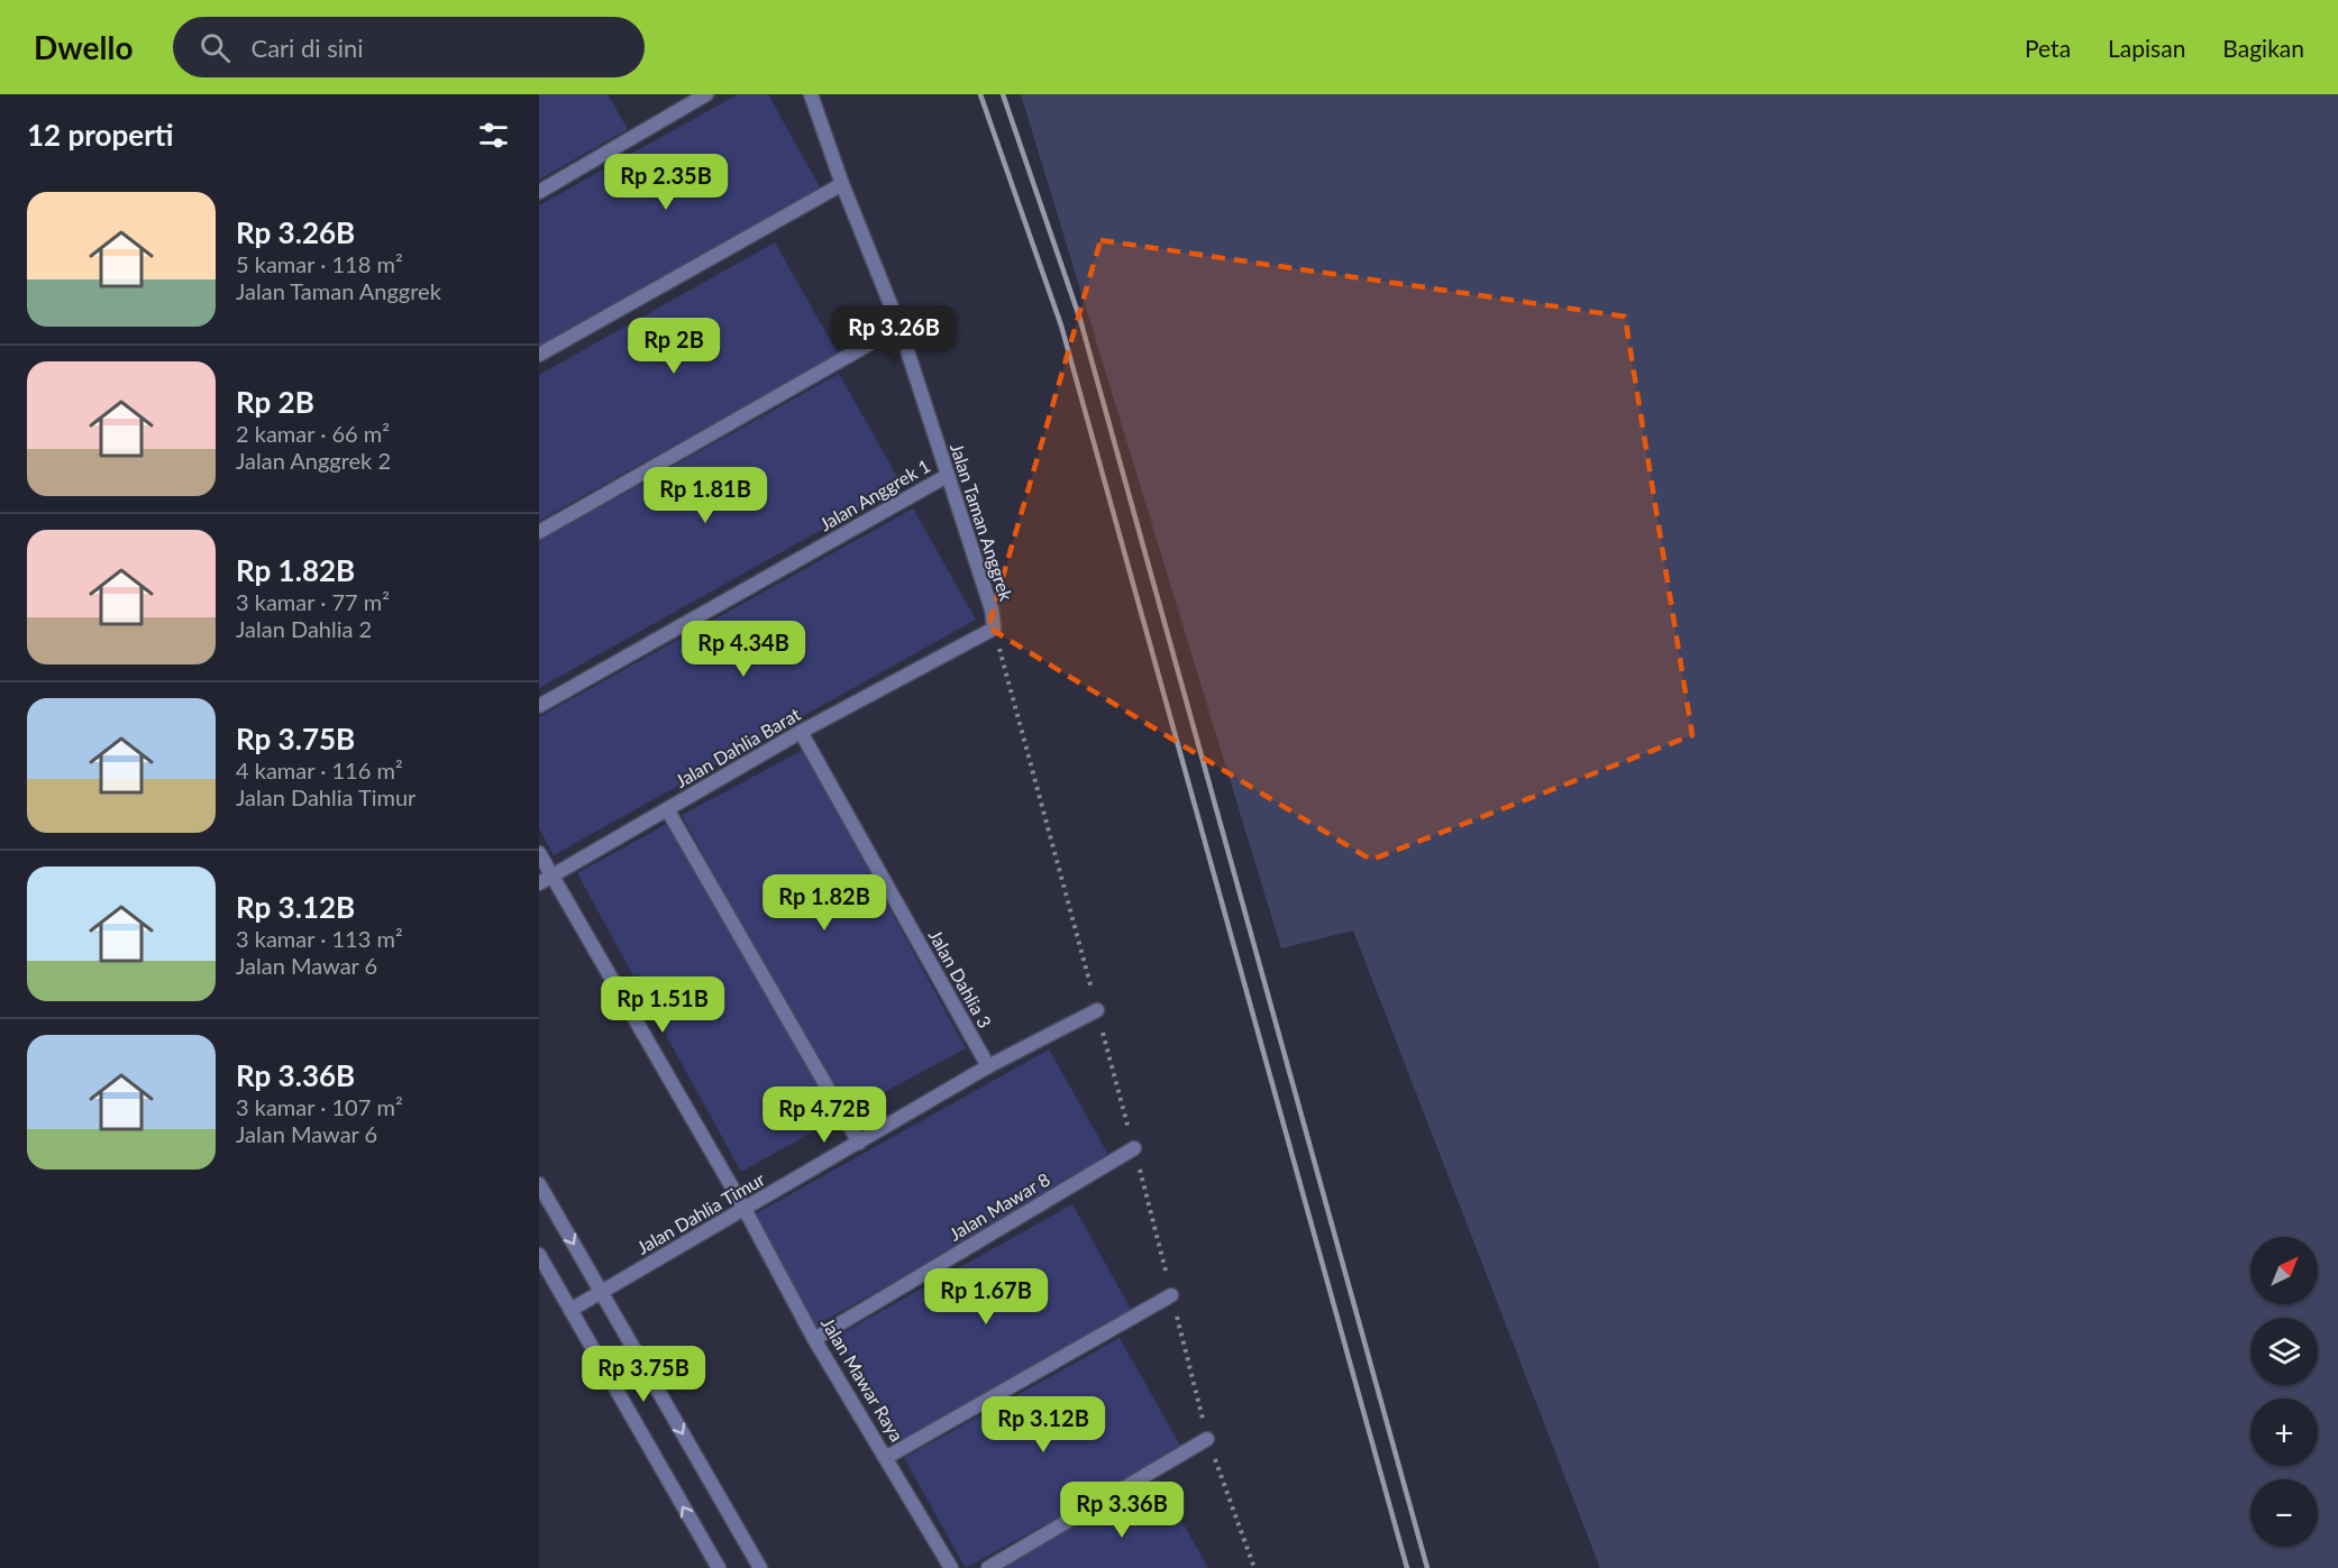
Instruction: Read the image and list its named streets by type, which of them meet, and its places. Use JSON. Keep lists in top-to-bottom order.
{
  "streets": {
    "street": [
      "Jalan Anggrek 1",
      "Jalan Taman Anggrek",
      "Jalan Dahlia Barat",
      "Jalan Dahlia 3",
      "Jalan Mawar 8",
      "Jalan Dahlia Timur",
      "Jalan Mawar Raya"
    ]
  },
  "crossings": [
    ["Jalan Anggrek 1", "Jalan Taman Anggrek"],
    ["Jalan Taman Anggrek", "Jalan Dahlia Barat"],
    ["Jalan Taman Anggrek", "Jalan Dahlia Timur"],
    ["Jalan Dahlia Barat", "Jalan Dahlia 3"],
    ["Jalan Dahlia Barat", "Jalan Mawar Raya"],
    ["Jalan Dahlia 3", "Jalan Dahlia Timur"],
    ["Jalan Mawar 8", "Jalan Mawar Raya"],
    ["Jalan Dahlia Timur", "Jalan Mawar Raya"]
  ],
  "north": "top right",
  "page": {
    "header": "Dwello",
    "search": "Cari di sini",
    "nav": ["Peta", "Lapisan", "Bagikan"],
    "heading": "12 properti",
    "price": [
      "Rp 2.35B",
      "Rp 3.26B",
      "Rp 2B",
      "Rp 1.81B",
      "Rp 4.34B",
      "Rp 1.82B",
      "Rp 1.51B",
      "Rp 4.72B",
      "Rp 1.67B",
      "Rp 3.75B",
      "Rp 3.12B",
      "Rp 3.36B"
    ],
    "list": [
      {
        "name": "Rp 3.26B",
        "note": "5 kamar · 118 m² · Jalan Taman Anggrek"
      },
      {
        "name": "Rp 2B",
        "note": "2 kamar · 66 m² · Jalan Anggrek 2"
      },
      {
        "name": "Rp 1.82B",
        "note": "3 kamar · 77 m² · Jalan Dahlia 2"
      },
      {
        "name": "Rp 3.75B",
        "note": "4 kamar · 116 m² · Jalan Dahlia Timur"
      },
      {
        "name": "Rp 3.12B",
        "note": "3 kamar · 113 m² · Jalan Mawar 6"
      },
      {
        "name": "Rp 3.36B",
        "note": "3 kamar · 107 m² · Jalan Mawar 6"
      }
    ],
    "map_buttons": ["+", "−"]
  }
}
